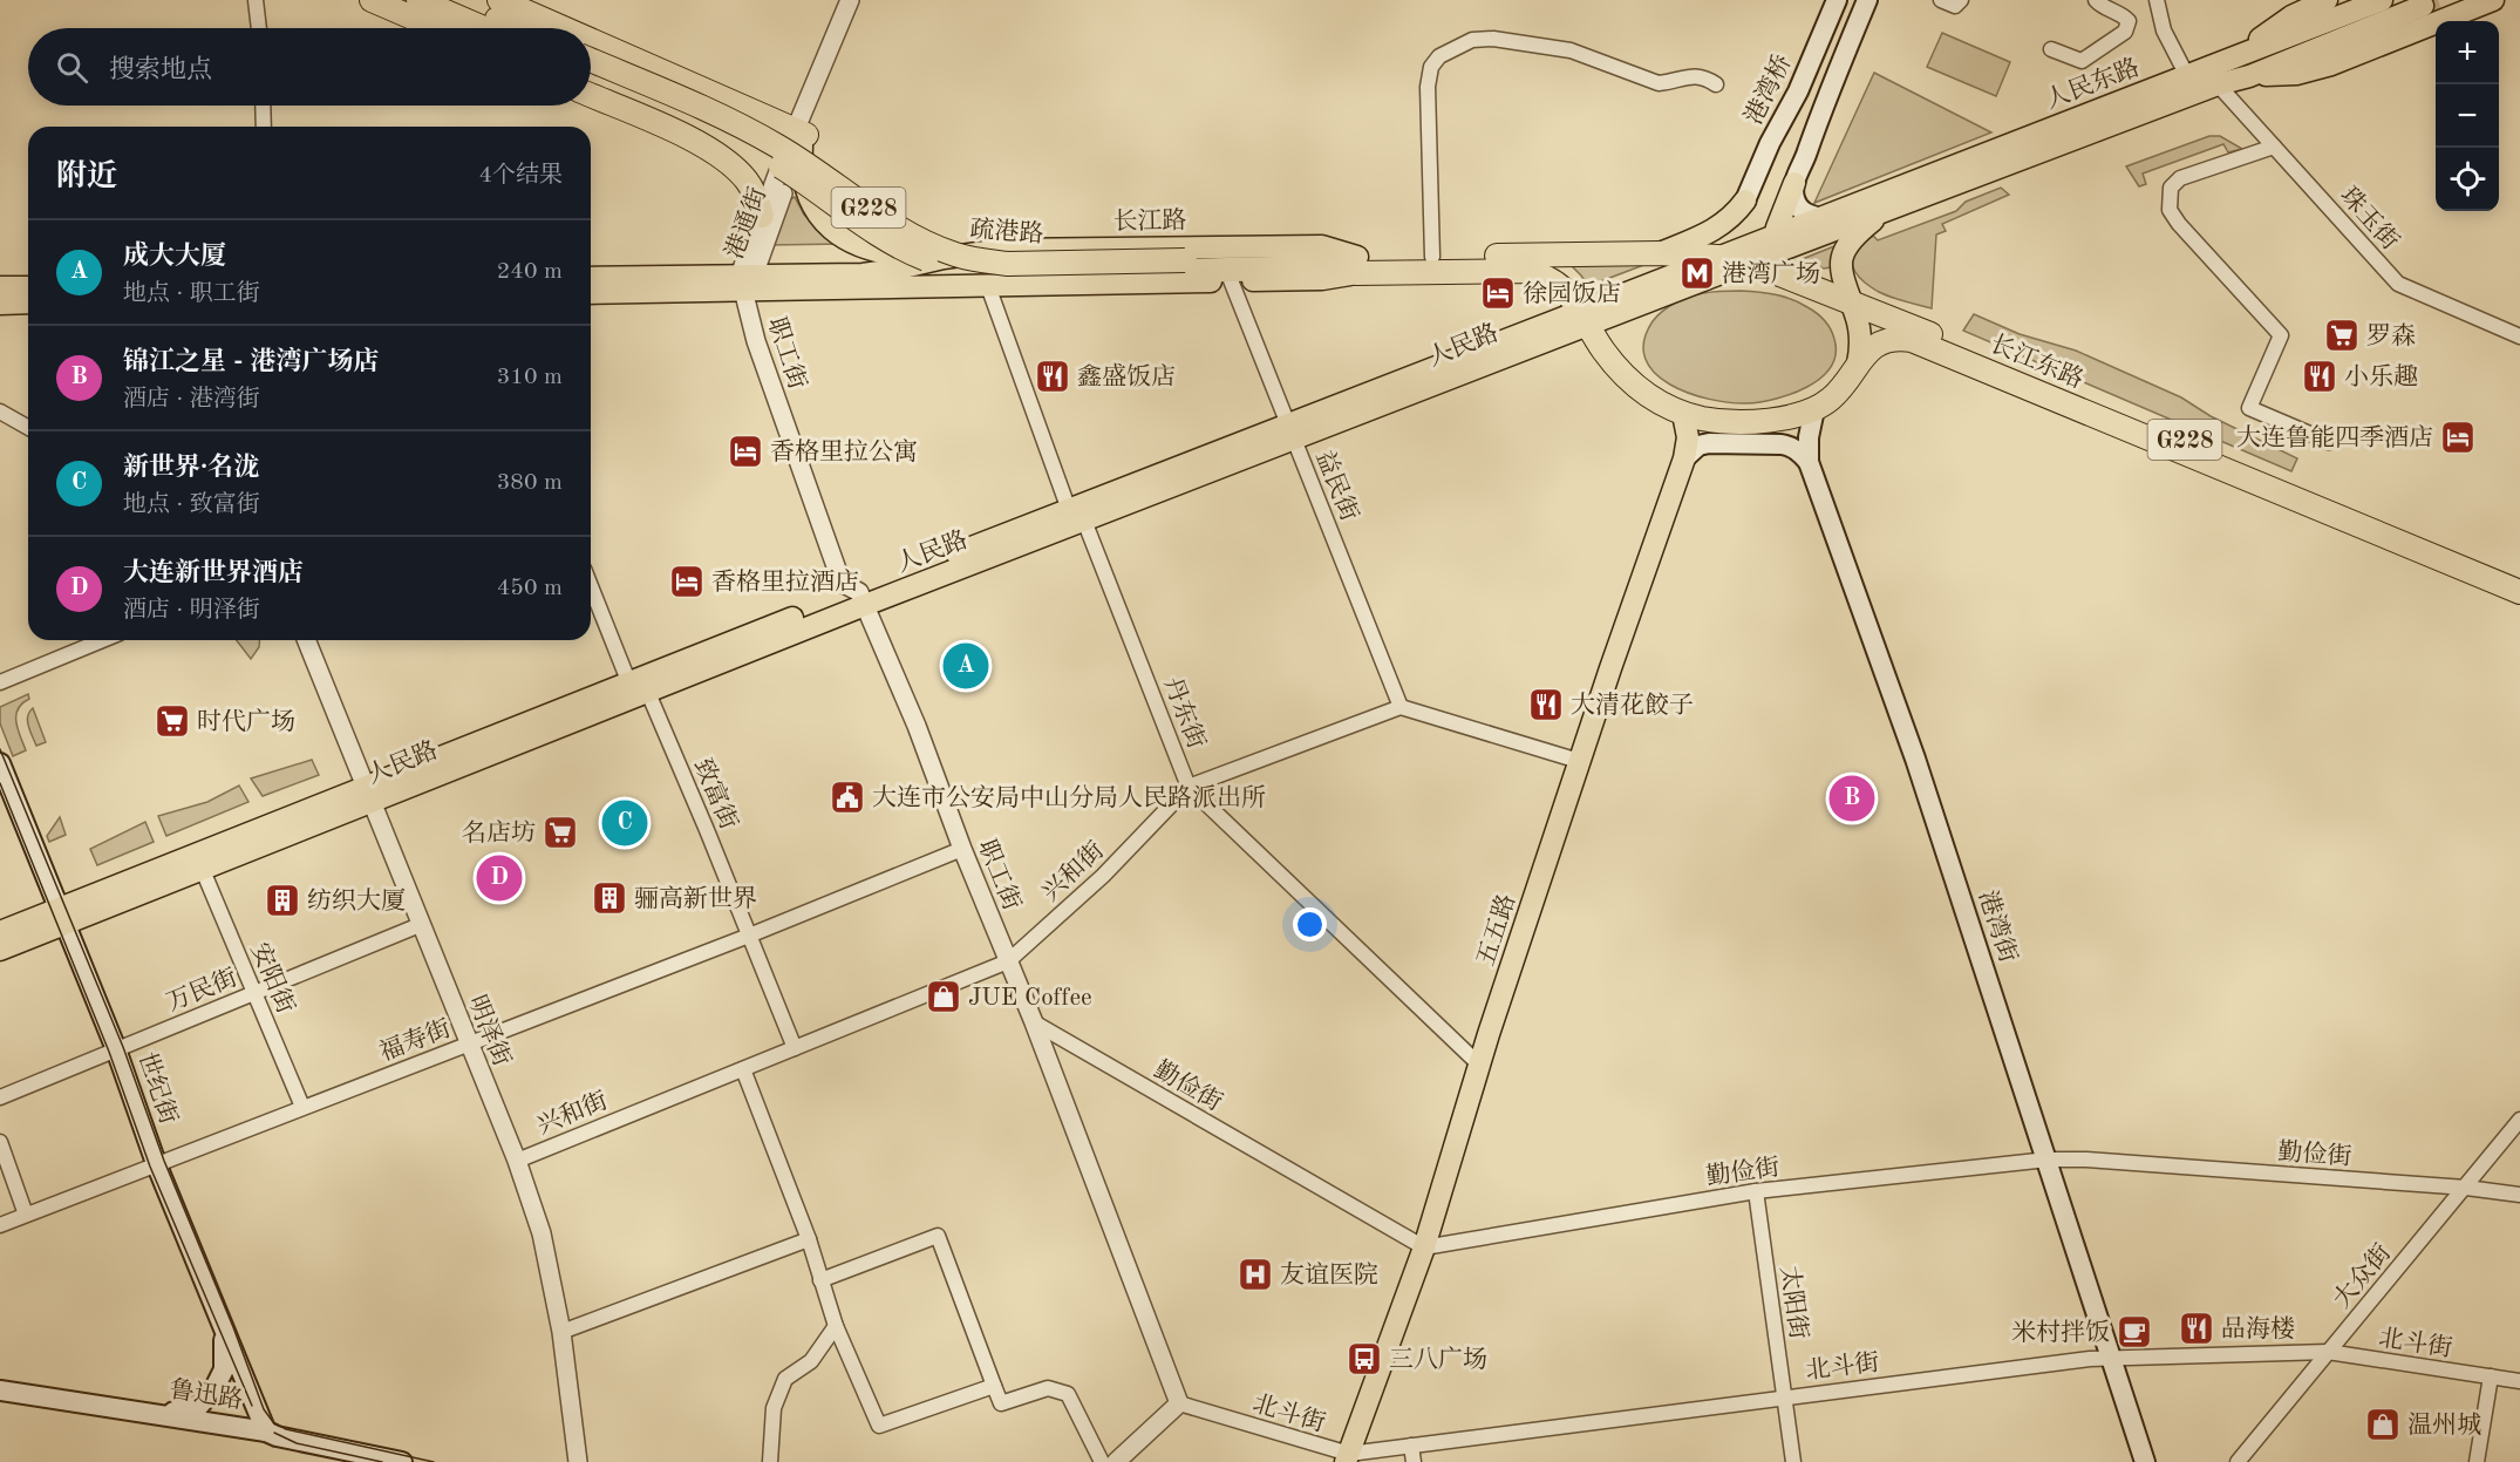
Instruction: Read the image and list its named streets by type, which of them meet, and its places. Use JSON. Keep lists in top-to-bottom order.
{
  "streets": {
    "highway": [
      "G228",
      "长江路",
      "疏港路",
      "长江东路"
    ],
    "main road": [
      "人民东路",
      "港湾桥",
      "人民路",
      "港湾街",
      "五五路",
      "世纪街",
      "鲁迅路"
    ],
    "street": [
      "珠玉街",
      "港通街",
      "职工街",
      "益民街",
      "丹东街",
      "致富街",
      "兴和街",
      "安阳街",
      "万民街",
      "明泽街",
      "福寿街",
      "勤俭街",
      "大众街",
      "太阳街",
      "北斗街"
    ]
  },
  "crossings": [
    ["人民东路", "珠玉街"],
    ["人民东路", "人民路"],
    ["长江路", "港通街"],
    ["长江路", "疏港路"],
    ["长江路", "人民路"],
    ["长江路", "职工街"],
    ["长江路", "长江东路"],
    ["港通街", "职工街"],
    ["人民路", "职工街"],
    ["人民路", "长江东路"],
    ["人民路", "益民街"],
    ["人民路", "丹东街"],
    ["人民路", "致富街"],
    ["人民路", "安阳街"],
    ["人民路", "明泽街"],
    ["人民路", "世纪街"],
    ["职工街", "兴和街"],
    ["职工街", "福寿街"],
    ["职工街", "勤俭街"],
    ["职工街", "北斗街"],
    ["长江东路", "港湾街"],
    ["长江东路", "五五路"],
    ["益民街", "兴和街"],
    ["丹东街", "兴和街"],
    ["丹东街", "五五路"],
    ["致富街", "兴和街"],
    ["致富街", "福寿街"],
    ["兴和街", "明泽街"],
    ["港湾街", "勤俭街"],
    ["港湾街", "北斗街"],
    ["五五路", "勤俭街"],
    ["五五路", "北斗街"],
    ["安阳街", "万民街"],
    ["安阳街", "福寿街"],
    ["万民街", "明泽街"],
    ["万民街", "世纪街"],
    ["明泽街", "福寿街"],
    ["福寿街", "世纪街"],
    ["勤俭街", "大众街"],
    ["勤俭街", "太阳街"],
    ["世纪街", "鲁迅路"],
    ["大众街", "北斗街"],
    ["太阳街", "北斗街"]
  ],
  "places": {
    "metro station": ["港湾广场"],
    "hotel": [
      "徐园饭店",
      "大连鲁能四季酒店",
      "香格里拉公寓",
      "香格里拉酒店"
    ],
    "supermarket": ["罗森", "时代广场", "名店坊"],
    "restaurant": [
      "鑫盛饭店",
      "小乐趣",
      "大清花餃子",
      "品海楼"
    ],
    "public building": ["大连市公安局中山分局人民路派出所"],
    "building": ["骊高新世界", "纺织大厦"],
    "shop": ["JUE Coffee", "温州城"],
    "hospital": ["友谊医院"],
    "cafe": ["米村拌饭"],
    "bus stop": ["三八广场"]
  },
  "page": {
    "map_buttons": ["+", "−"],
    "search": "搜索地点",
    "heading": ["附近", "4个结果"],
    "list": [
      {
        "mark": "A",
        "name": "成大大厦",
        "note": "地点 · 职工街",
        "value": "240 m"
      },
      {
        "mark": "B",
        "name": "锦江之星 - 港湾广场店",
        "note": "酒店 · 港湾街",
        "value": "310 m"
      },
      {
        "mark": "C",
        "name": "新世界·名泷",
        "note": "地点 · 致富街",
        "value": "380 m"
      },
      {
        "mark": "D",
        "name": "大连新世界酒店",
        "note": "酒店 · 明泽街",
        "value": "450 m"
      }
    ],
    "pins": [
      "A",
      "B",
      "C",
      "D"
    ]
  }
}
